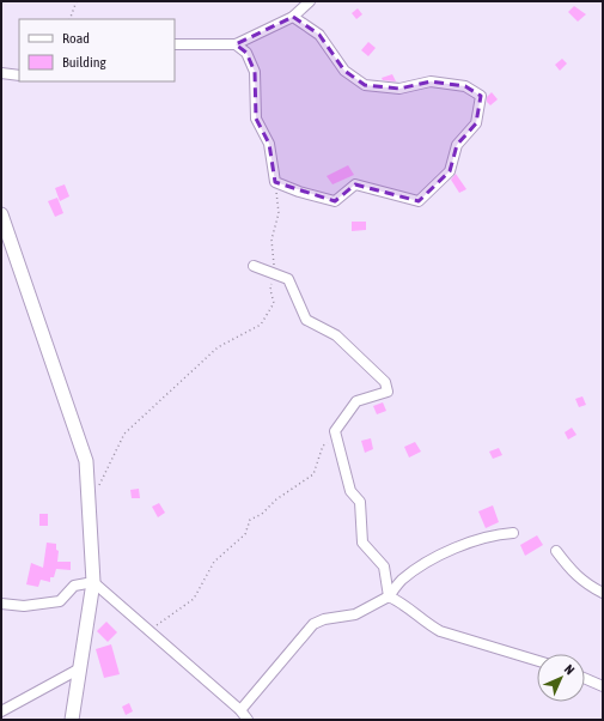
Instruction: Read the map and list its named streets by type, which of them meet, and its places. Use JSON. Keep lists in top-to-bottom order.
{
  "legend": ["Road", "Building"],
  "north": "top right"
}
